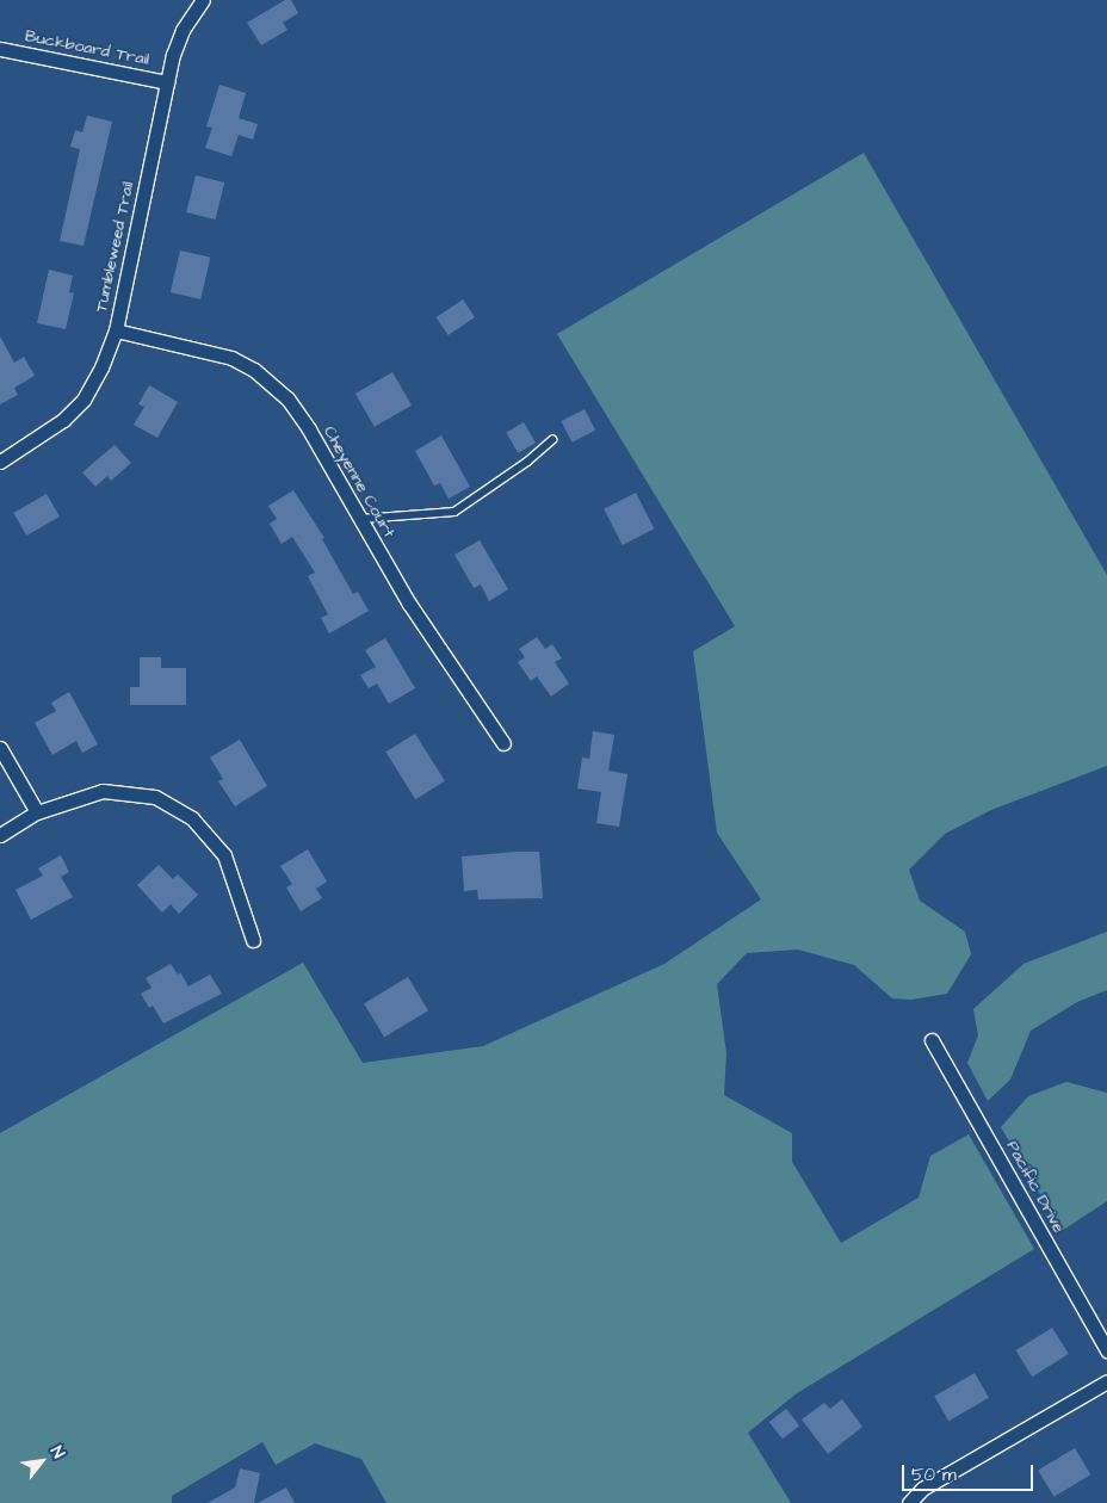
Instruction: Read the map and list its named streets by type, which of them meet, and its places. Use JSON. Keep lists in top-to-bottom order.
{
  "streets": {
    "street": [
      "Buckboard Trail",
      "Tumbleweed Trail",
      "Cheyenne Court",
      "Pacific Drive"
    ]
  },
  "crossings": [
    ["Buckboard Trail", "Tumbleweed Trail"],
    ["Tumbleweed Trail", "Cheyenne Court"]
  ],
  "scale_bar": "50 m",
  "north": "top right"
}
